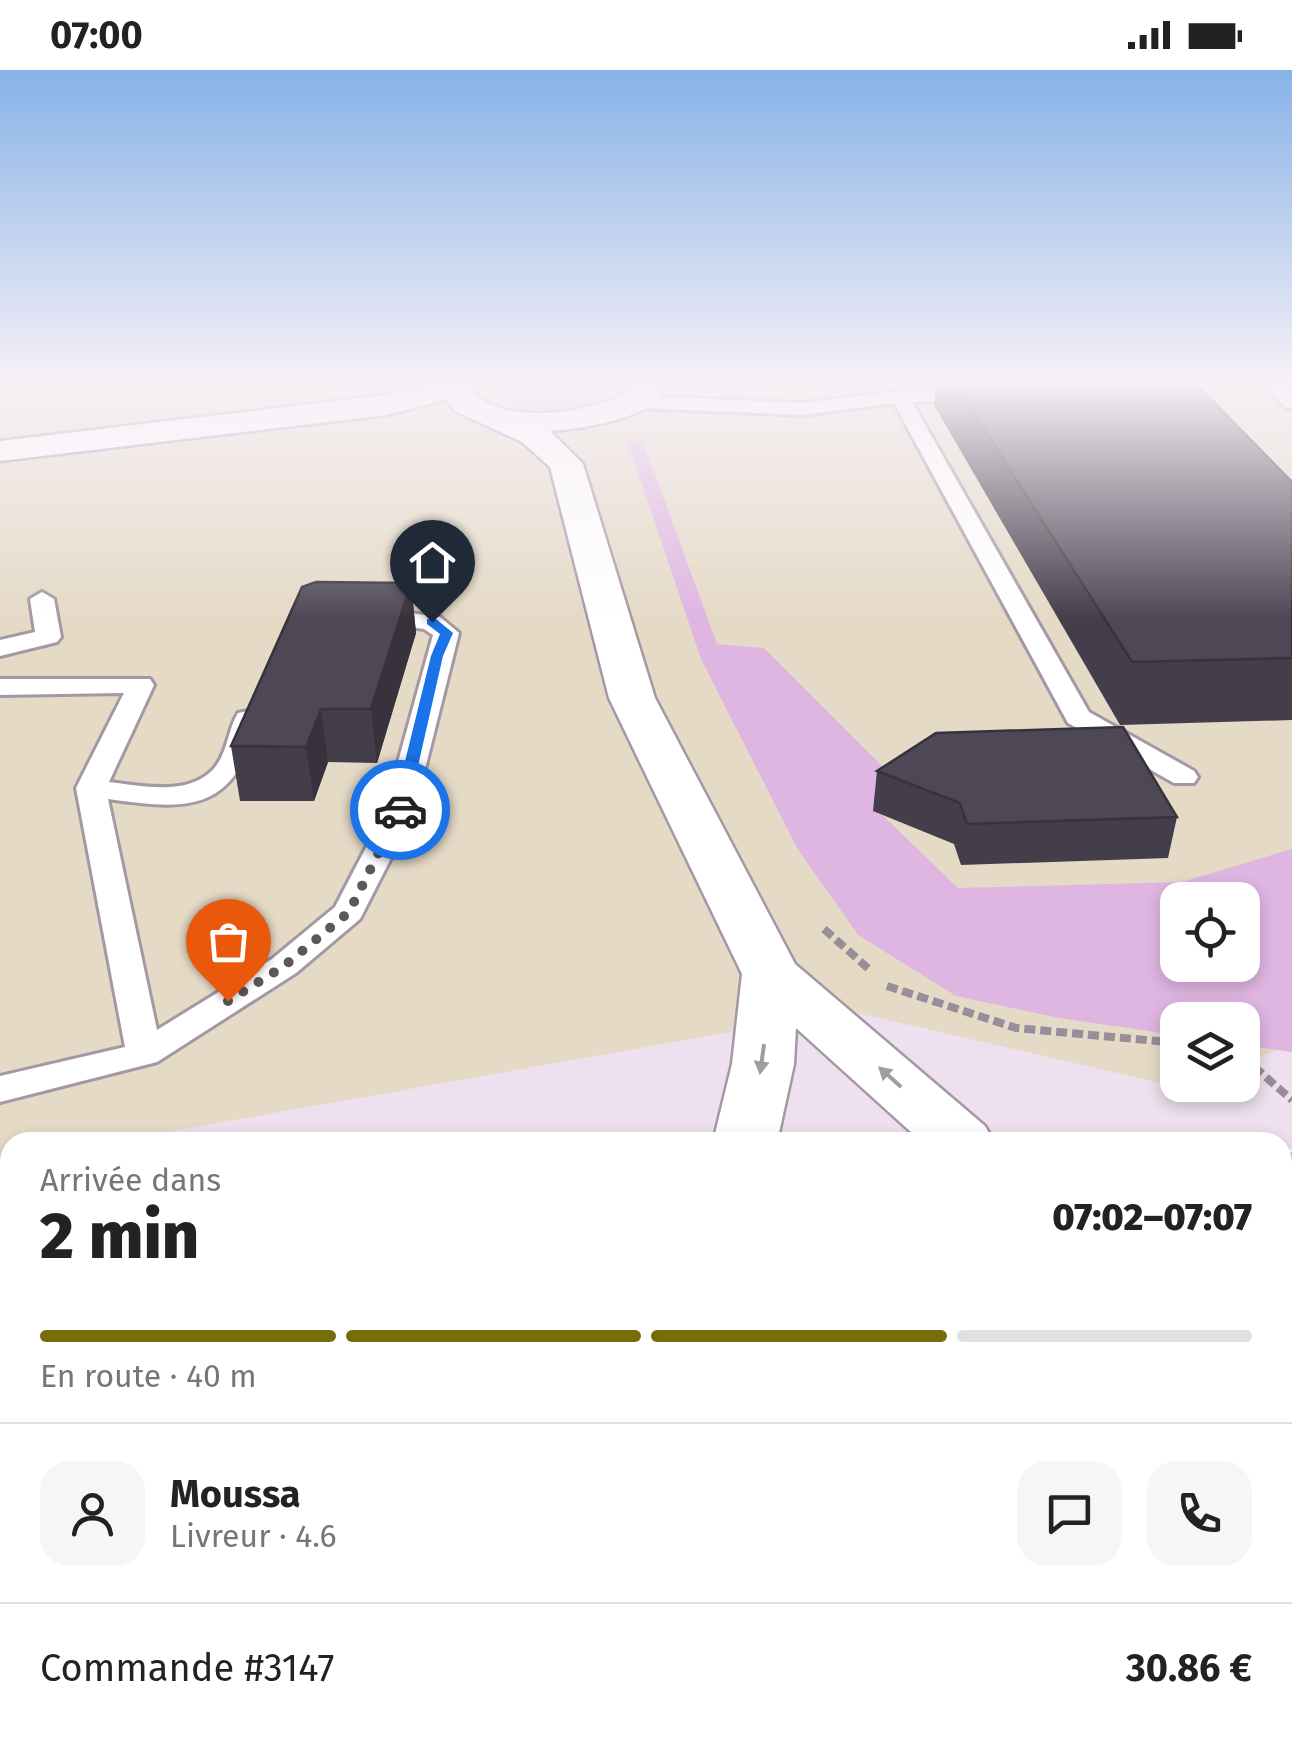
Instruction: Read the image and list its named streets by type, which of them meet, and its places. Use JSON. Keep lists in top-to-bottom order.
{
  "page": {
    "status": "07:00",
    "heading": ["2 min", "Arrivée dans", "07:02–07:07"],
    "panel": [
      "Moussa",
      "Livreur · 4.6",
      "Commande #3147",
      "30.86 €"
    ],
    "bar": "En route · 40 m"
  }
}
